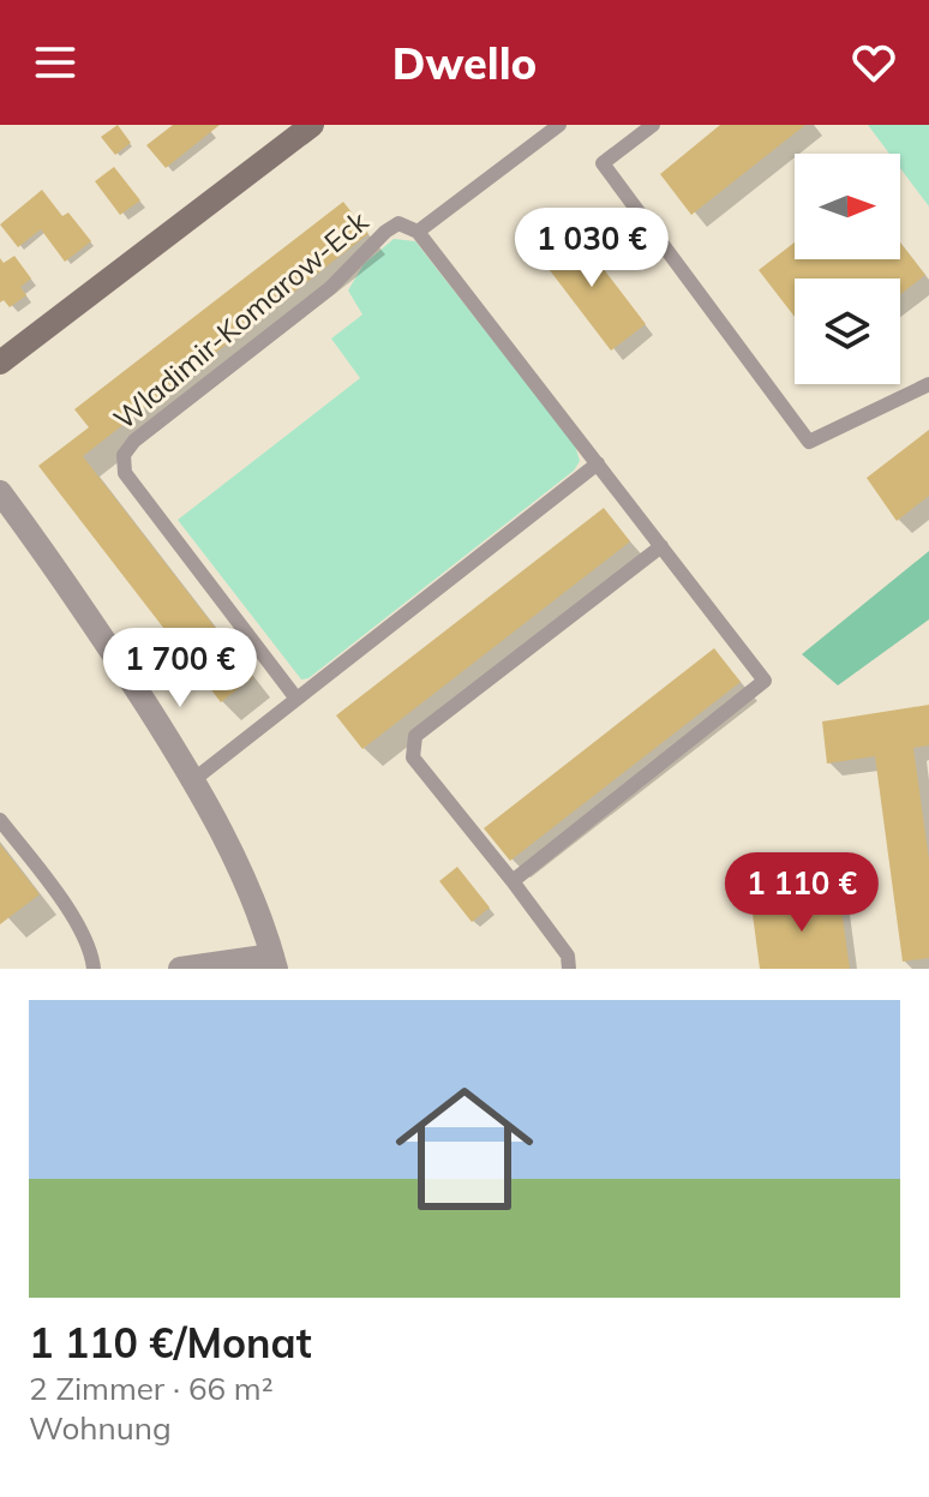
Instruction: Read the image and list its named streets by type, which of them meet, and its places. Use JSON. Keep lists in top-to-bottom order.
{
  "streets": {
    "lane": ["Wladimir-Komarow-Eck"]
  },
  "north": "right",
  "page": {
    "header": "Dwello",
    "price": ["1 030 €", "1 700 €", "1 110 €"],
    "list": [
      {
        "name": "1 110 €/Monat",
        "note": "2 Zimmer · 66 m² · Wohnung"
      }
    ]
  }
}
